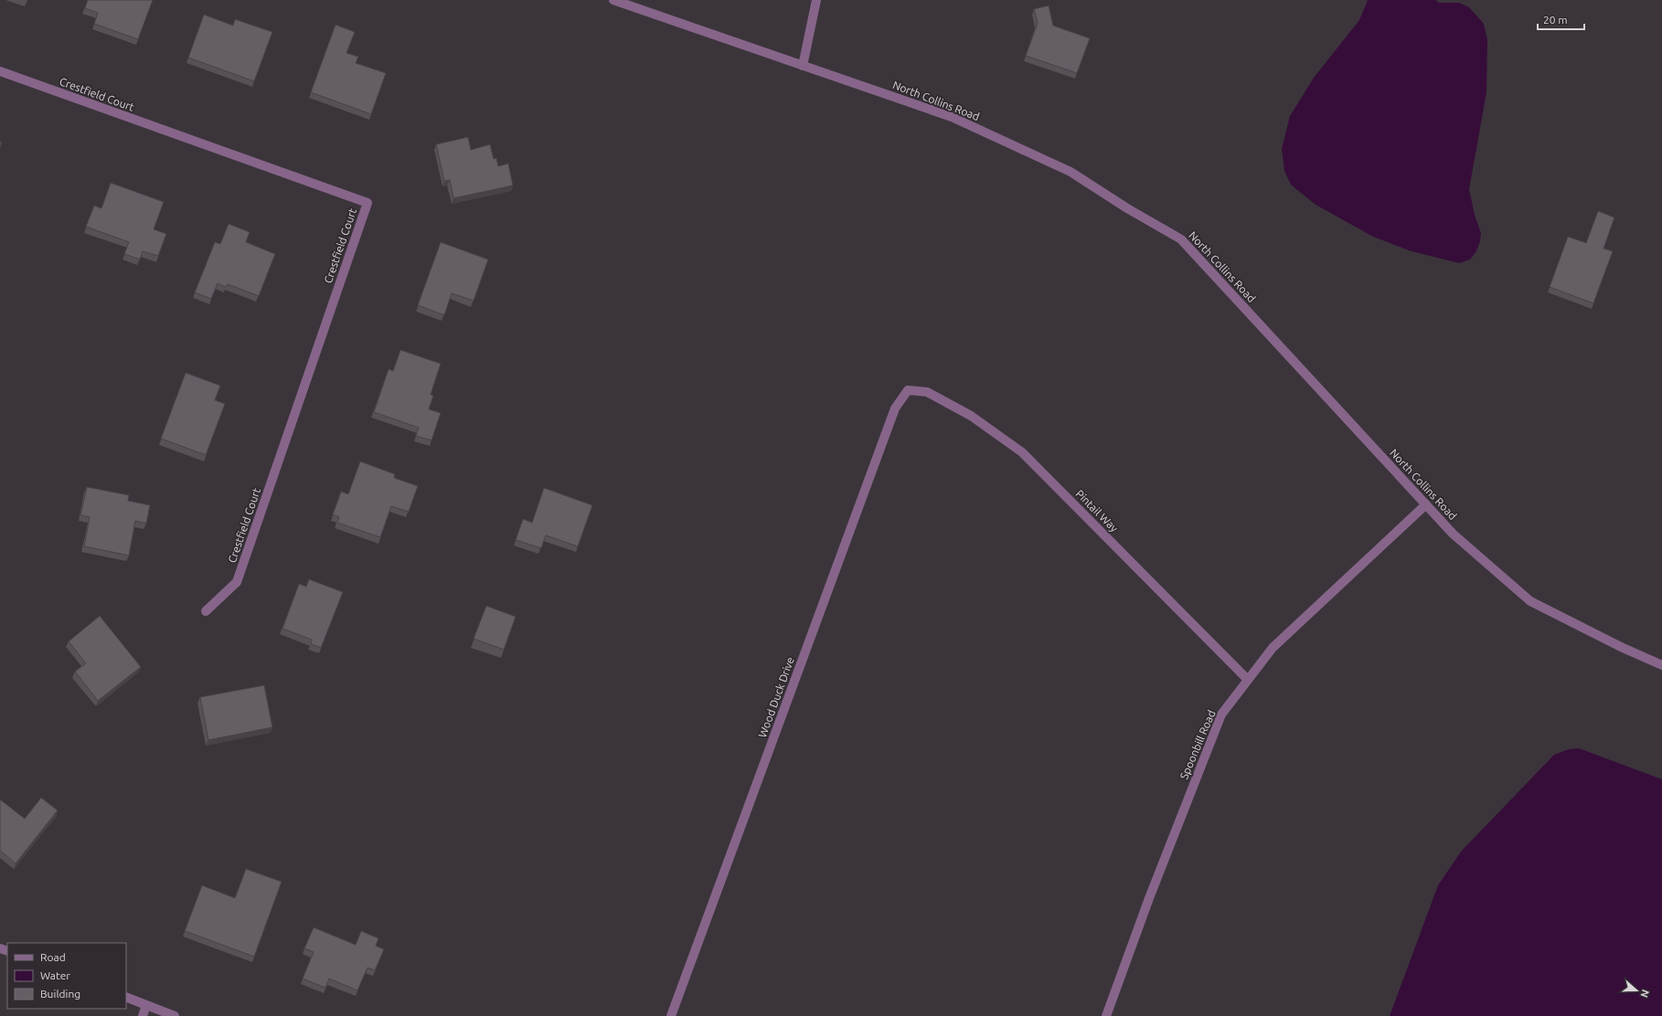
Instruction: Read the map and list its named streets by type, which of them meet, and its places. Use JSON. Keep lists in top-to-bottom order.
{
  "streets": {
    "street": [
      "Crestfield Court",
      "North Collins Road",
      "Pintail Way",
      "Wood Duck Drive",
      "Spoonbill Road"
    ]
  },
  "crossings": [
    ["North Collins Road", "Spoonbill Road"],
    ["Pintail Way", "Wood Duck Drive"],
    ["Pintail Way", "Spoonbill Road"]
  ],
  "legend": ["Road", "Water", "Building"],
  "scale_bar": "20 m",
  "north": "right"
}
